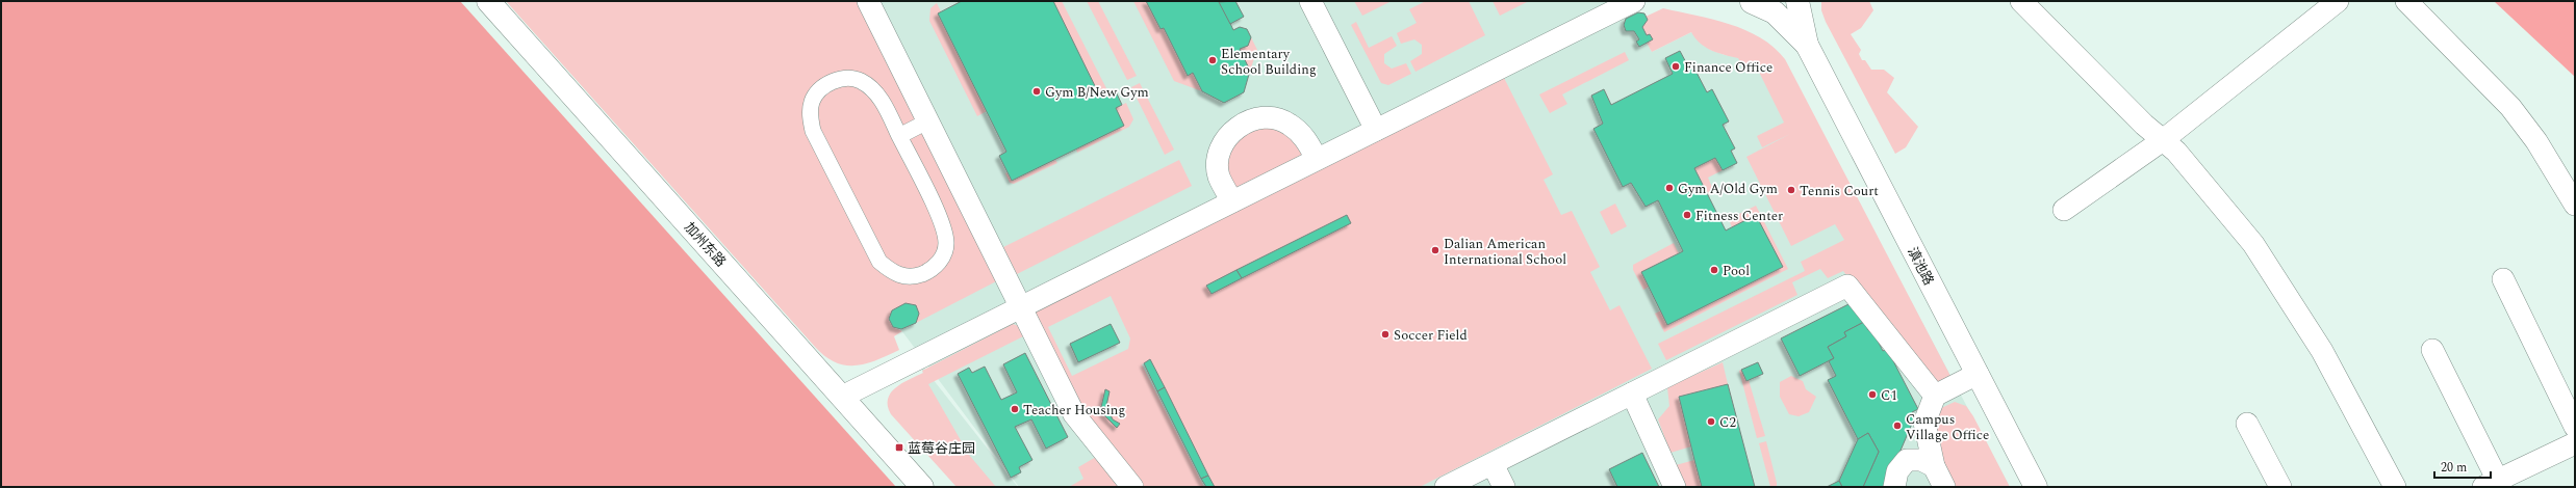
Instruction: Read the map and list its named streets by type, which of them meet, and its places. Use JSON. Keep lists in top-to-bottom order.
{
  "streets": {
    "street": ["加州东路", "滇池路"]
  },
  "places": {
    "other": [
      "Elementary School Building",
      "Finance Office",
      "Gym B/New Gym",
      "Gym A/Old Gym",
      "Tennis Court",
      "Fitness Center",
      "Dalian American International School",
      "Pool",
      "Soccer Field",
      "C1",
      "Teacher Housing",
      "C2",
      "Campus Village Office"
    ],
    "transit": ["蓝莓谷庄园"]
  },
  "scale_bar": "20 m"
}
